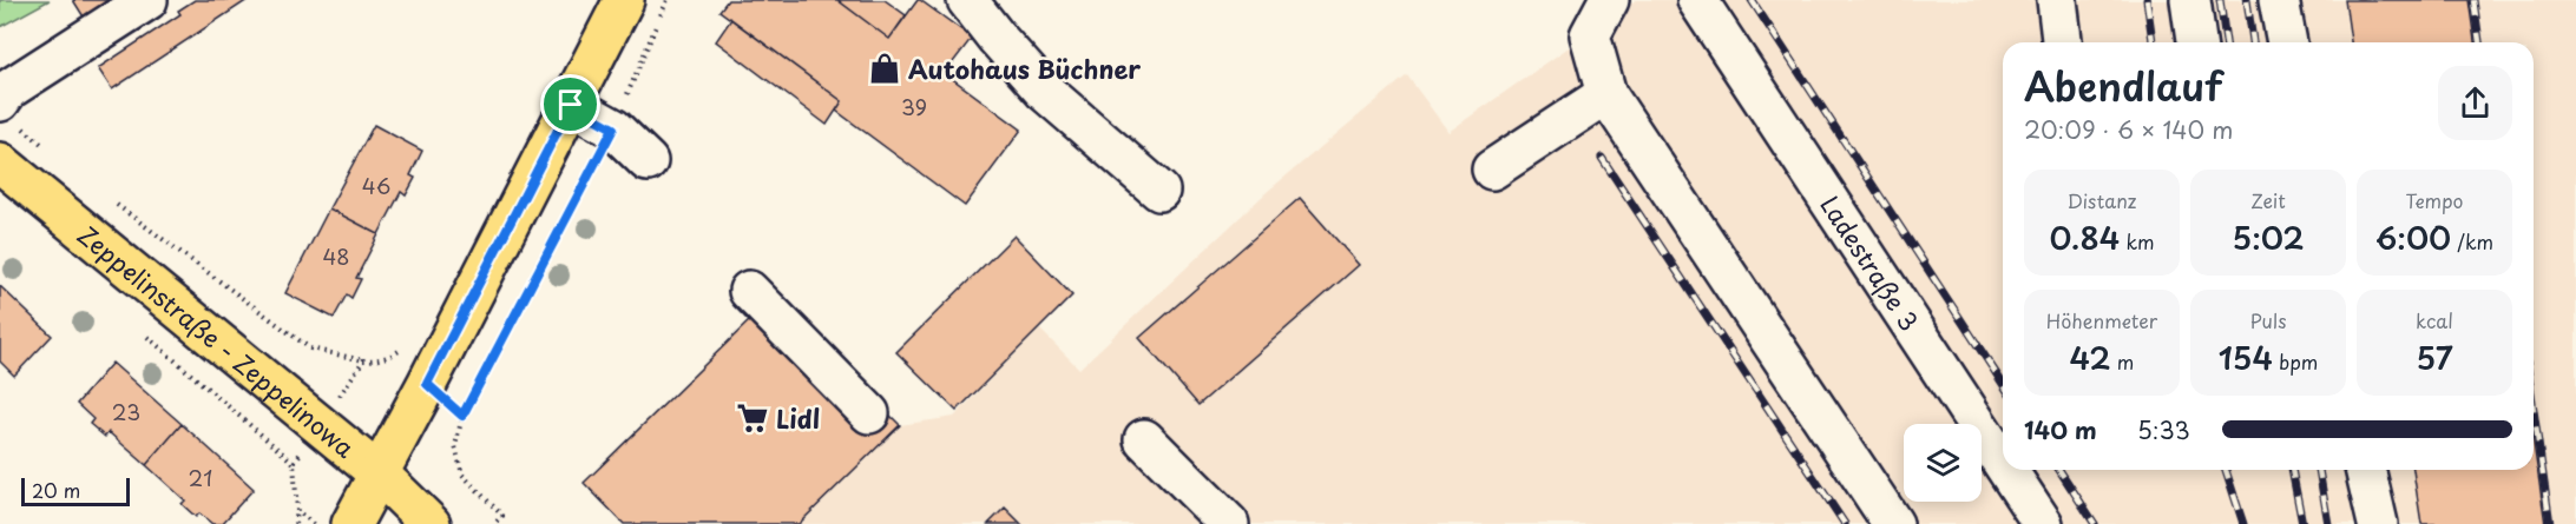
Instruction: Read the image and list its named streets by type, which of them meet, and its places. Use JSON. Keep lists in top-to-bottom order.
{
  "streets": {
    "main road": ["Zeppelinstraße - Zeppelinowa"],
    "lane": ["Ladestraße 3"]
  },
  "places": {
    "shop": ["Autohaus Büchner"],
    "supermarket": ["Lidl"]
  },
  "house_numbers": [
    "39",
    "46",
    "48",
    "23",
    "21"
  ],
  "scale_bar": "20 m",
  "page": {
    "heading": ["Abendlauf", "20:09 · 6 × 140 m"],
    "stats": [
      ["Distanz", "0.84 km"],
      ["Zeit", "5:02"],
      ["Tempo", "6:00 /km"],
      ["Höhenmeter", "42 m"],
      ["Puls", "154 bpm"],
      ["kcal", "57"]
    ],
    "list": [
      {
        "name": "140 m",
        "note": "5:33"
      }
    ],
    "scale": "20 m"
  }
}
